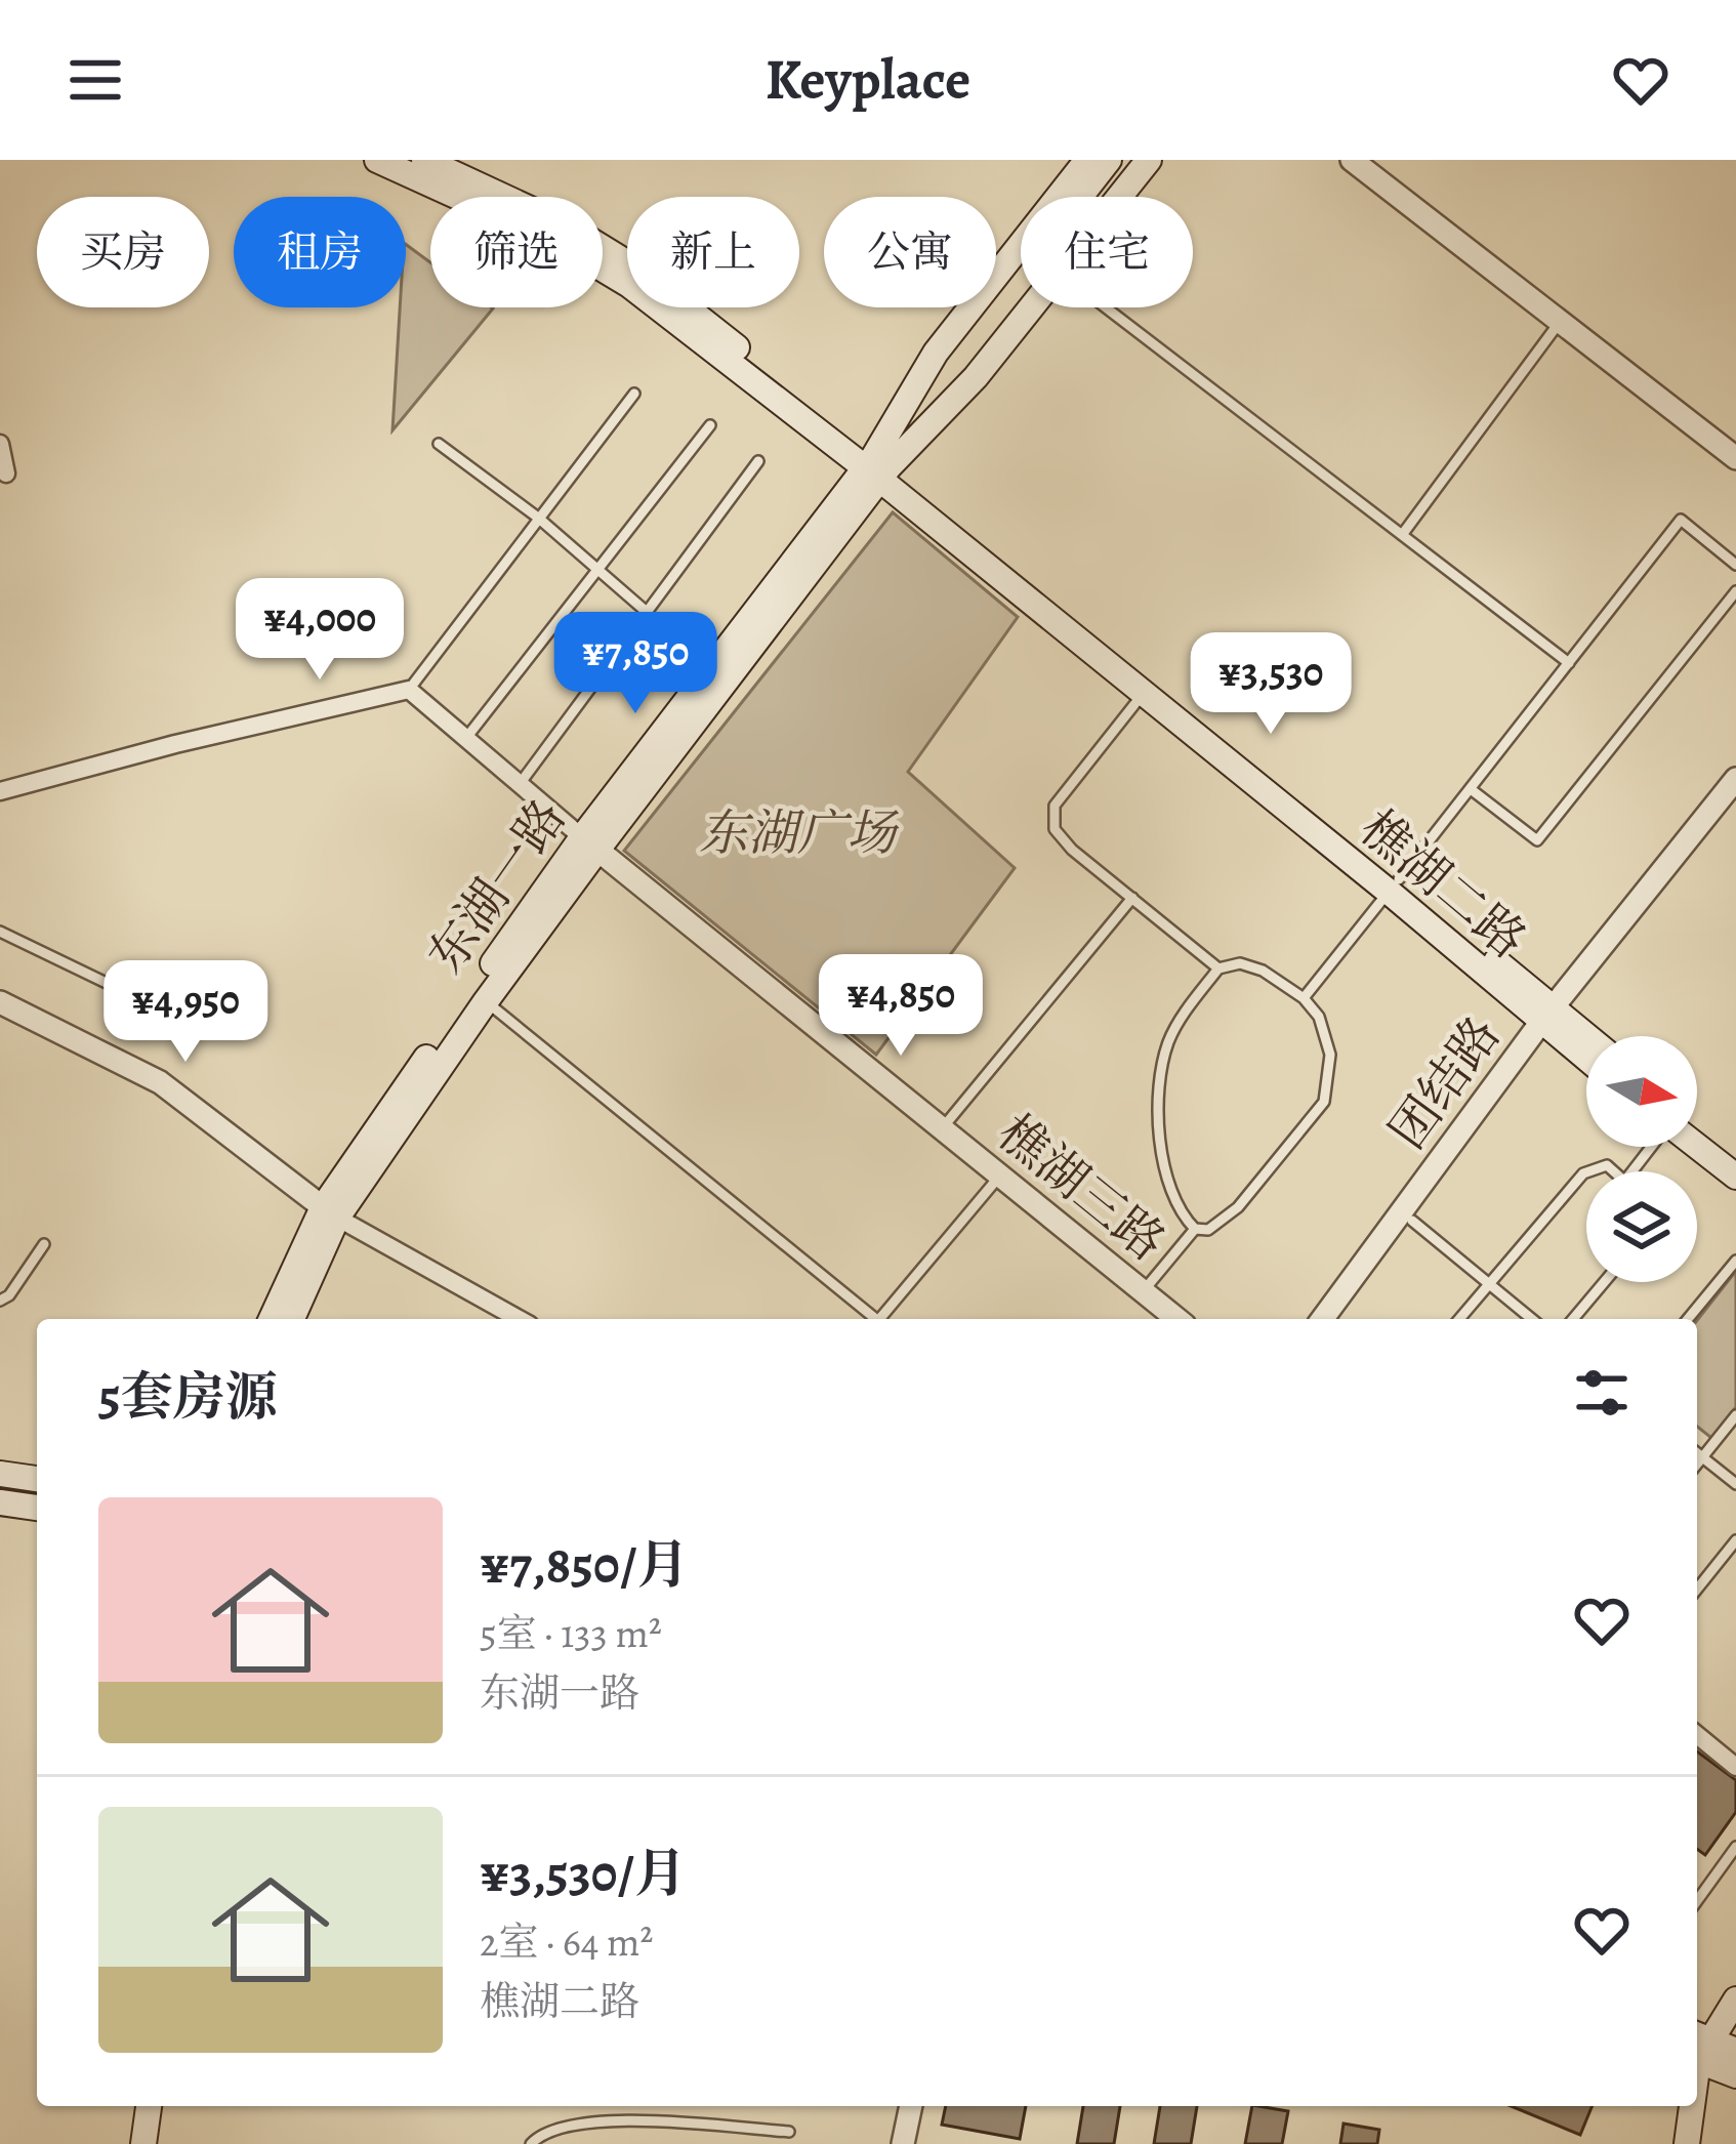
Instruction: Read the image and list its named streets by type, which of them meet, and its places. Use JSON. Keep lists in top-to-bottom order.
{
  "streets": {
    "main road": ["樵湖二路", "东湖一路"],
    "street": ["团结路", "樵湖三路"]
  },
  "crossings": [
    ["樵湖二路", "团结路"],
    ["东湖一路", "樵湖三路"]
  ],
  "parks": ["东湖广场"],
  "north": "right",
  "page": {
    "header": "Keyplace",
    "chip": [
      "买房",
      "租房",
      "筛选",
      "新上",
      "公寓",
      "住宅"
    ],
    "price": [
      "¥4,000",
      "¥7,850",
      "¥3,530",
      "¥4,850",
      "¥4,950"
    ],
    "heading": "5套房源",
    "list": [
      {
        "name": "¥7,850/月",
        "note": "5室 · 133 m² · 东湖一路"
      },
      {
        "name": "¥3,530/月",
        "note": "2室 · 64 m² · 樵湖二路"
      }
    ]
  }
}
